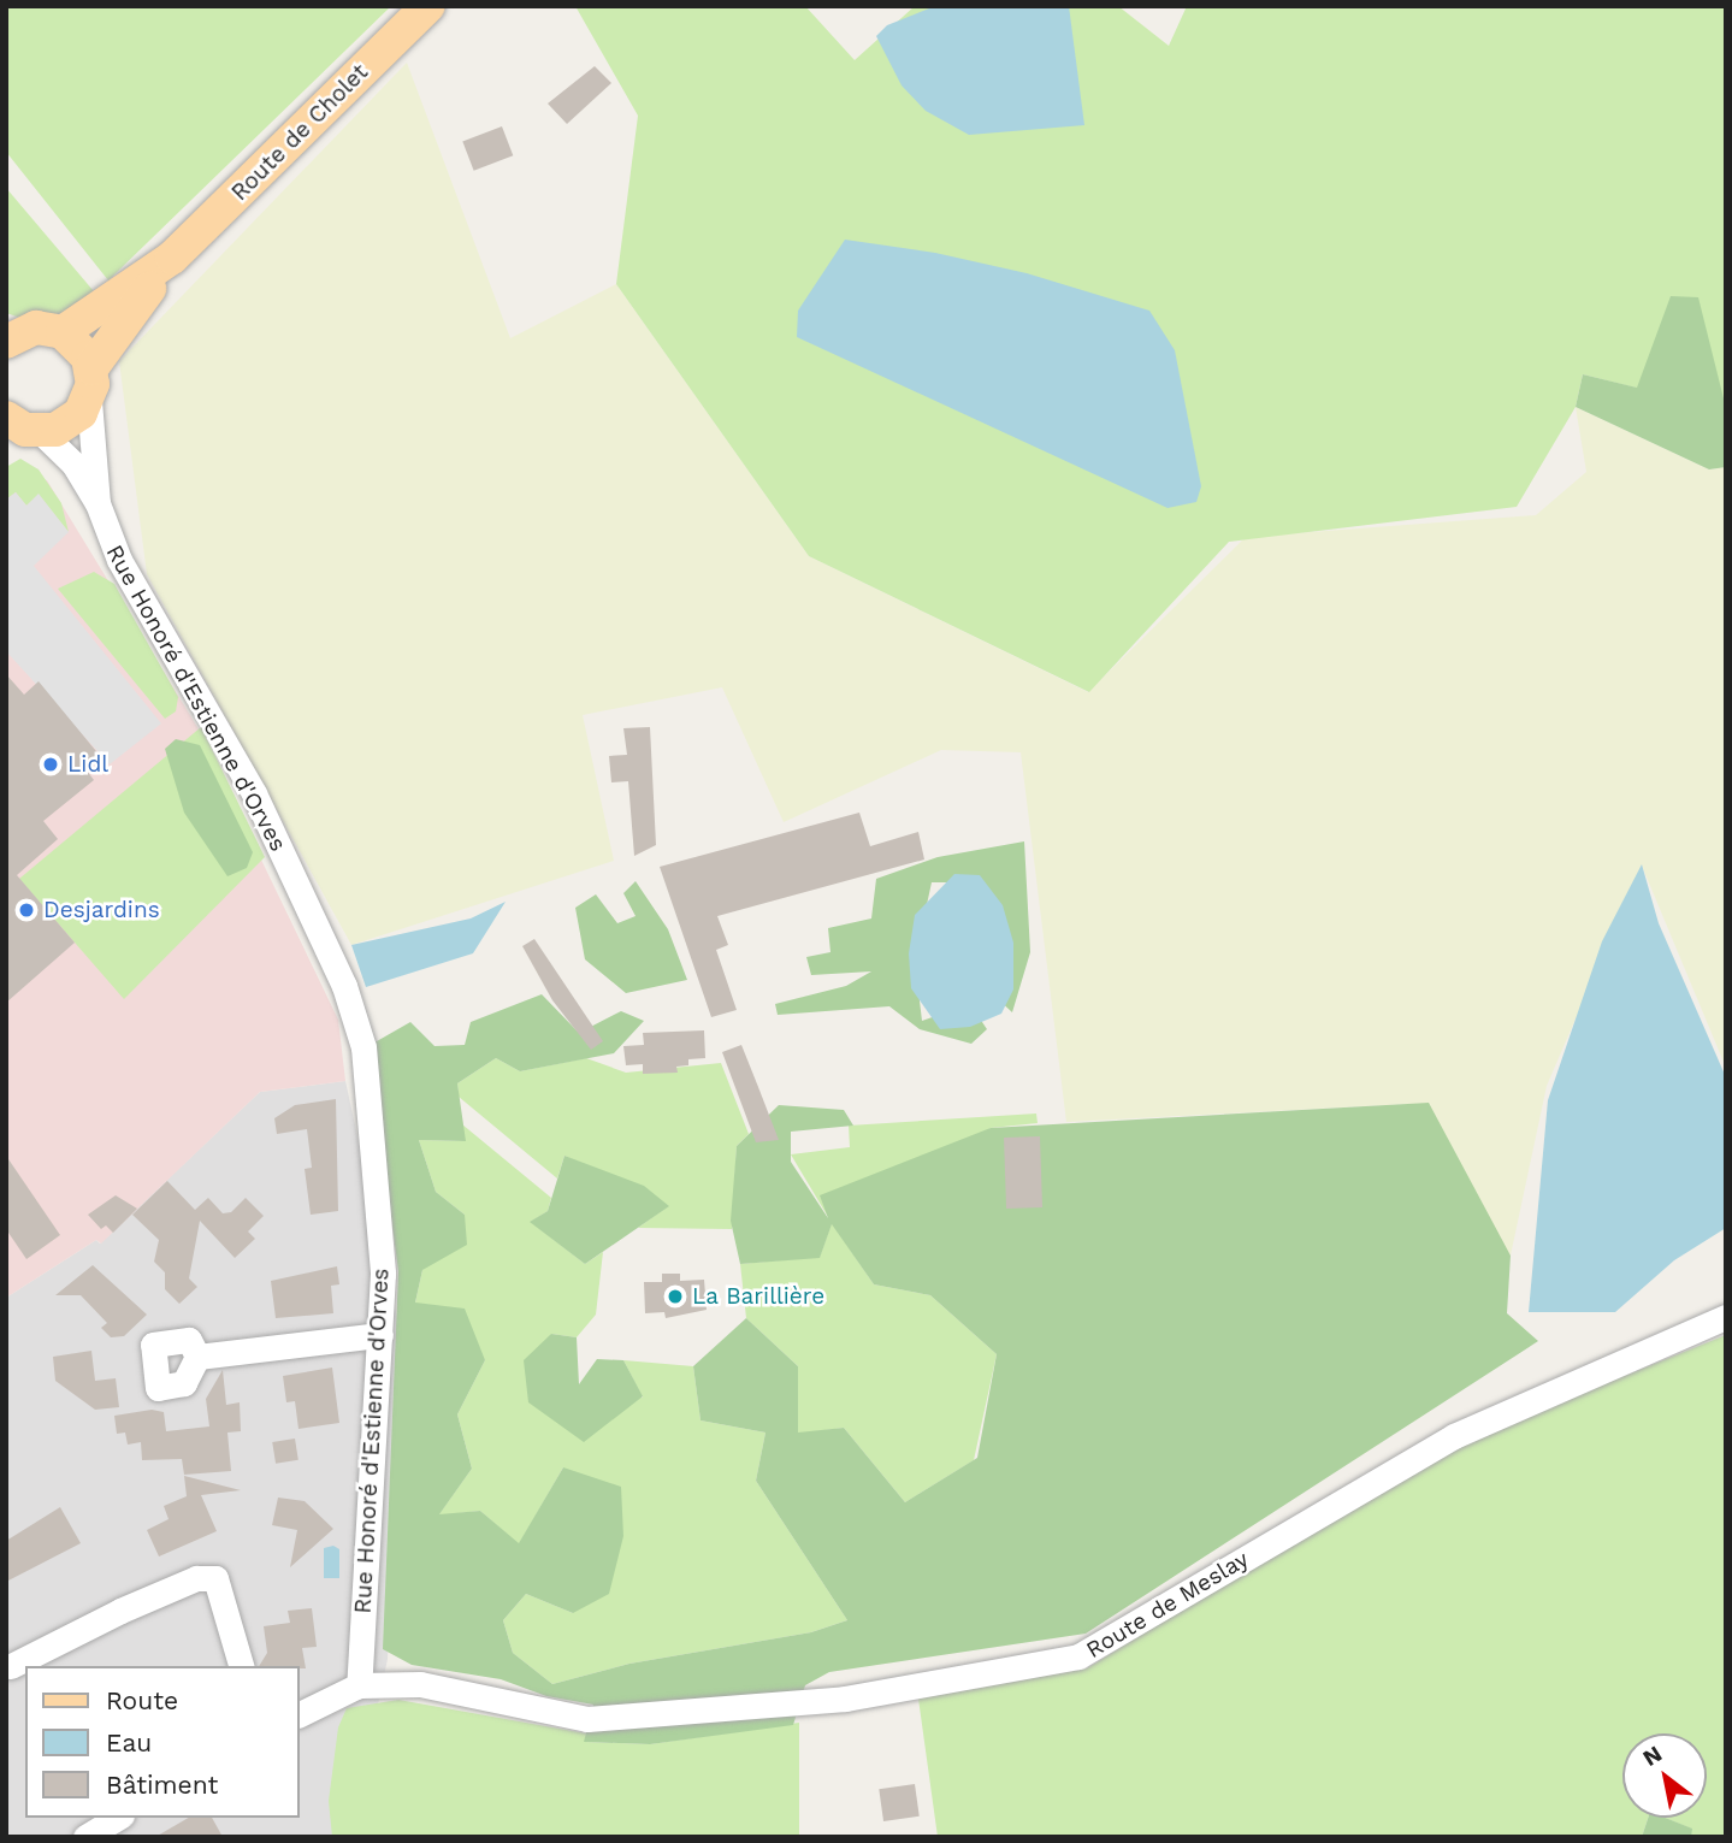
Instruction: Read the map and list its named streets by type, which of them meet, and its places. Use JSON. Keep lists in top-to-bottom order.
{
  "streets": {
    "main road": ["Route de Cholet"],
    "street": ["Rue Honoré d'Estienne d'Orves", "Route de Meslay"]
  },
  "crossings": [
    ["Route de Cholet", "Rue Honoré d'Estienne d'Orves"],
    ["Rue Honoré d'Estienne d'Orves", "Route de Meslay"]
  ],
  "places": ["Lidl", "Desjardins", "La Barillière"],
  "legend": ["Route", "Eau", "Bâtiment"],
  "north": "top left"
}
